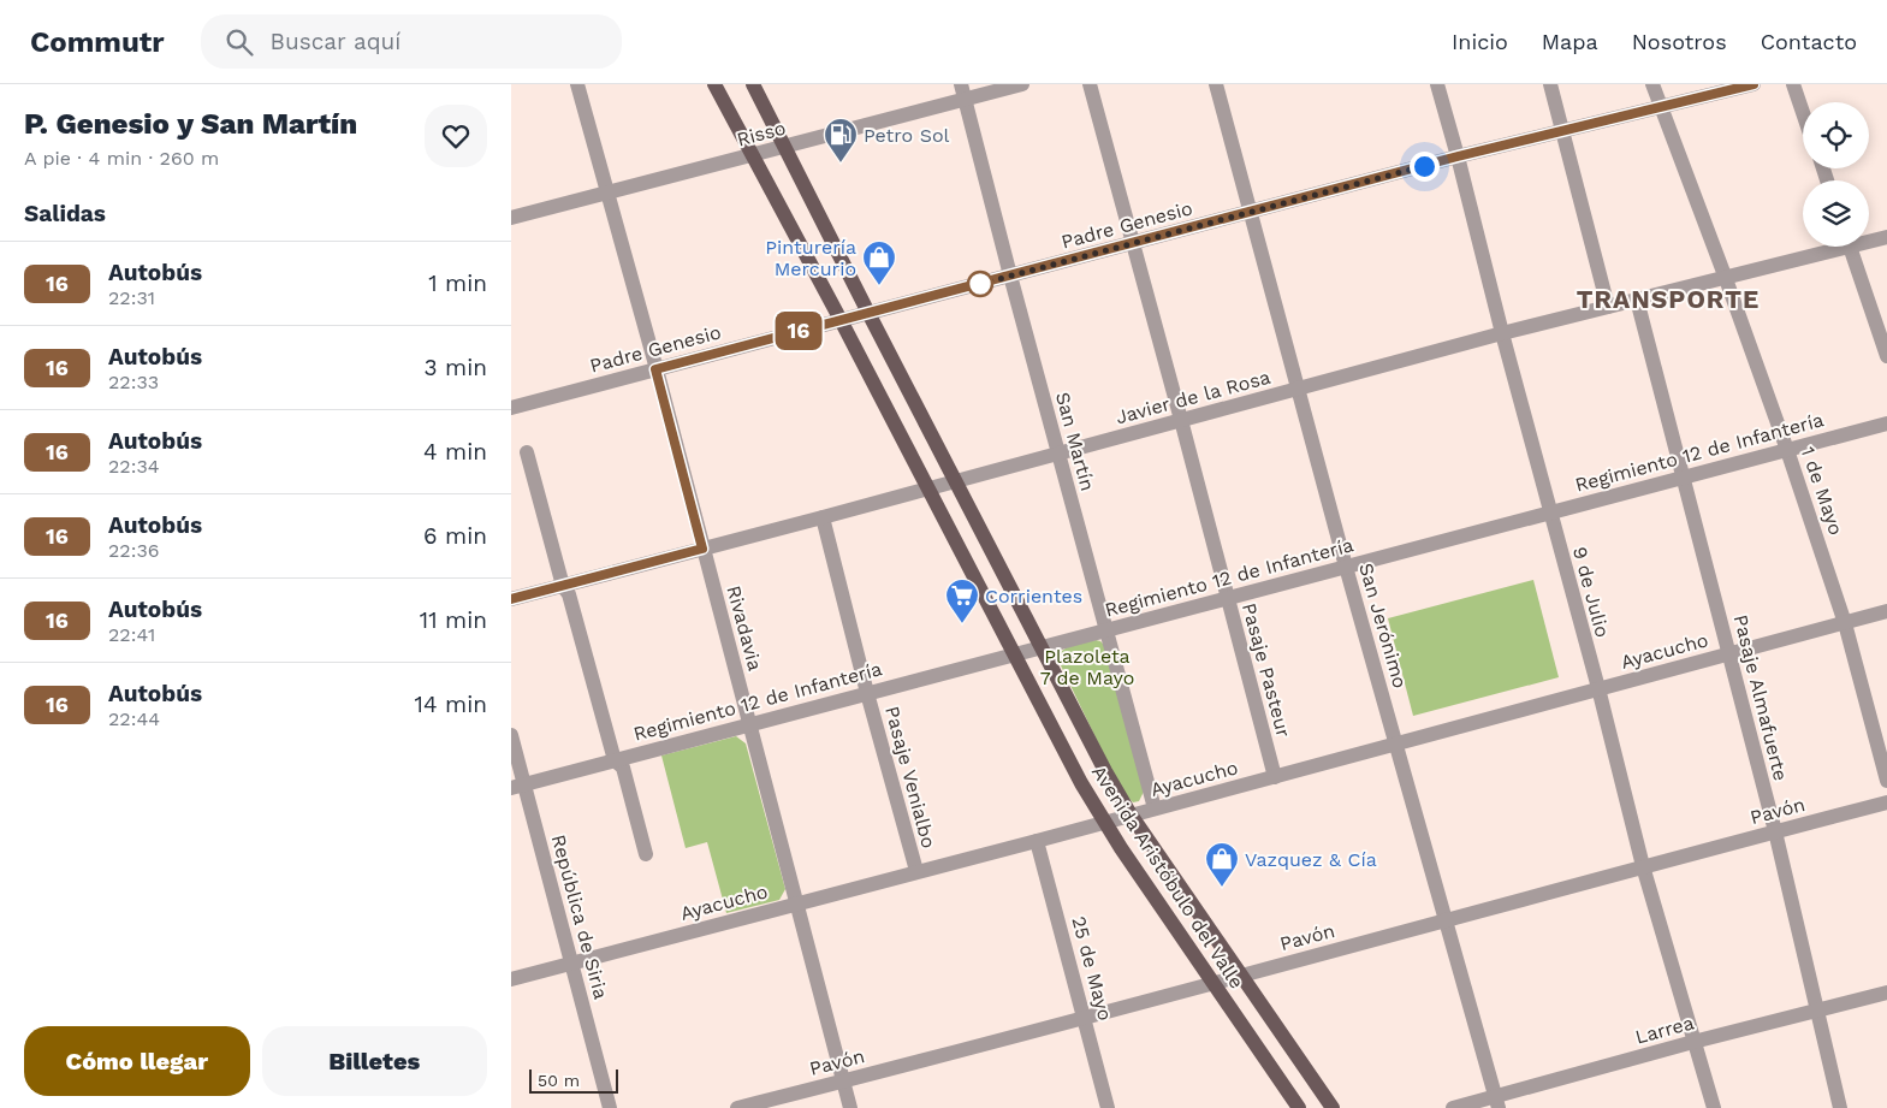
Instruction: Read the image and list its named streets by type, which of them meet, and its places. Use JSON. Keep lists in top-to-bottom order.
{
  "streets": {
    "main road": ["Avenida Aristóbulo del Valle"],
    "street": [
      "Risso",
      "Padre Genesio",
      "Javier de la Rosa",
      "San Martín",
      "Regimiento 12 de Infantería",
      "1 de Mayo",
      "9 de Julio",
      "San Jerónimo",
      "Rivadavia",
      "Ayacucho",
      "Pasaje Pasteur",
      "Pasaje Almafuerte",
      "Pasaje Venialbo",
      "Pavón",
      "República de Siria",
      "25 de Mayo",
      "Larrea"
    ]
  },
  "crossings": [
    ["Risso", "San Martín"],
    ["Risso", "Rivadavia"],
    ["Risso", "Avenida Aristóbulo del Valle"],
    ["Padre Genesio", "San Martín"],
    ["Padre Genesio", "1 de Mayo"],
    ["Padre Genesio", "9 de Julio"],
    ["Padre Genesio", "San Jerónimo"],
    ["Padre Genesio", "Rivadavia"],
    ["Padre Genesio", "Pasaje Pasteur"],
    ["Padre Genesio", "Avenida Aristóbulo del Valle"],
    ["Javier de la Rosa", "San Martín"],
    ["Javier de la Rosa", "1 de Mayo"],
    ["Javier de la Rosa", "9 de Julio"],
    ["Javier de la Rosa", "San Jerónimo"],
    ["Javier de la Rosa", "Rivadavia"],
    ["Javier de la Rosa", "Pasaje Pasteur"],
    ["Javier de la Rosa", "Pasaje Almafuerte"],
    ["Javier de la Rosa", "Pasaje Venialbo"],
    ["Javier de la Rosa", "Avenida Aristóbulo del Valle"],
    ["San Martín", "Regimiento 12 de Infantería"],
    ["San Martín", "Ayacucho"],
    ["Regimiento 12 de Infantería", "1 de Mayo"],
    ["Regimiento 12 de Infantería", "9 de Julio"],
    ["Regimiento 12 de Infantería", "San Jerónimo"],
    ["Regimiento 12 de Infantería", "Rivadavia"],
    ["Regimiento 12 de Infantería", "Pasaje Pasteur"],
    ["Regimiento 12 de Infantería", "Pasaje Almafuerte"],
    ["Regimiento 12 de Infantería", "Pasaje Venialbo"],
    ["Regimiento 12 de Infantería", "Avenida Aristóbulo del Valle"],
    ["Regimiento 12 de Infantería", "República de Siria"],
    ["1 de Mayo", "Ayacucho"],
    ["9 de Julio", "Ayacucho"],
    ["9 de Julio", "Pavón"],
    ["9 de Julio", "Larrea"],
    ["San Jerónimo", "Ayacucho"],
    ["San Jerónimo", "Pavón"],
    ["San Jerónimo", "Larrea"],
    ["Rivadavia", "Ayacucho"],
    ["Rivadavia", "Pavón"],
    ["Ayacucho", "Pasaje Pasteur"],
    ["Ayacucho", "Pasaje Almafuerte"],
    ["Ayacucho", "Pasaje Venialbo"],
    ["Ayacucho", "Avenida Aristóbulo del Valle"],
    ["Ayacucho", "República de Siria"],
    ["Ayacucho", "25 de Mayo"],
    ["Pasaje Almafuerte", "Pavón"],
    ["Pasaje Almafuerte", "Larrea"],
    ["Pavón", "Avenida Aristóbulo del Valle"],
    ["Pavón", "25 de Mayo"]
  ],
  "districts": ["TRANSPORTE"],
  "parks": ["Plazoleta 7 de Mayo"],
  "places": {
    "fuel station": ["Petro Sol"],
    "shop": ["Pinturería Mercurio", "Vazquez & Cía"],
    "supermarket": ["Corrientes"]
  },
  "lines": ["bus line 16"],
  "scale_bar": "50 m",
  "page": {
    "header": "Commutr",
    "search": "Buscar aquí",
    "nav": [
      "Inicio",
      "Mapa",
      "Nosotros",
      "Contacto"
    ],
    "heading": [
      ["P. Genesio y San Martín", "A pie · 4 min · 260 m"],
      "Salidas"
    ],
    "on_map": "16",
    "list": [
      {
        "mark": "16",
        "name": "Autobús",
        "note": "22:31",
        "value": "1 min"
      },
      {
        "mark": "16",
        "name": "Autobús",
        "note": "22:33",
        "value": "3 min"
      },
      {
        "mark": "16",
        "name": "Autobús",
        "note": "22:34",
        "value": "4 min"
      },
      {
        "mark": "16",
        "name": "Autobús",
        "note": "22:36",
        "value": "6 min"
      },
      {
        "mark": "16",
        "name": "Autobús",
        "note": "22:41",
        "value": "11 min"
      },
      {
        "mark": "16",
        "name": "Autobús",
        "note": "22:44",
        "value": "14 min"
      }
    ],
    "buttons": ["Cómo llegar", "Billetes"],
    "scale": "50 m"
  }
}
